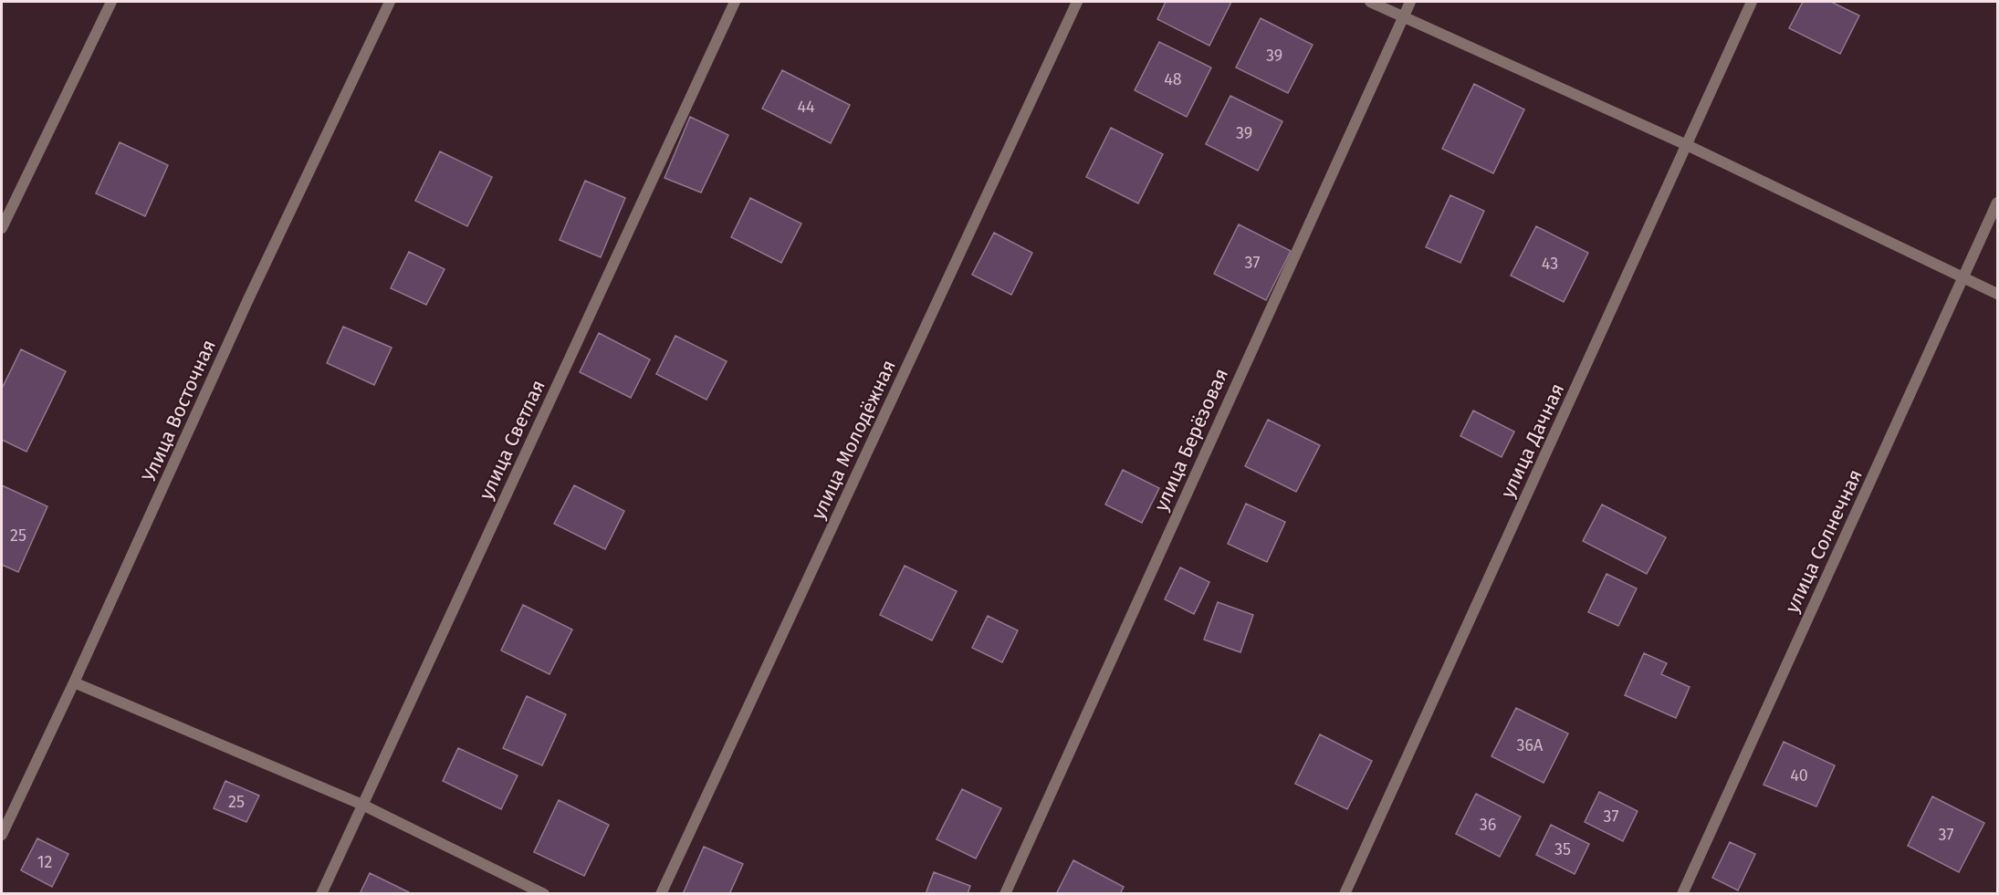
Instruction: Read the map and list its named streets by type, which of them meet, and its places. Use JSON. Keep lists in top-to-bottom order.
{
  "streets": {
    "street": [
      "Улица Восточная",
      "улица Светлая",
      "улица Молодёжная",
      "улица Берёзовая",
      "улица Дачная",
      "улица Солнечная"
    ]
  },
  "house_numbers": [
    "39",
    "48",
    "44",
    "39",
    "37",
    "43",
    "25",
    "36А",
    "40",
    "25",
    "37",
    "36",
    "37",
    "35",
    "12"
  ]
}
